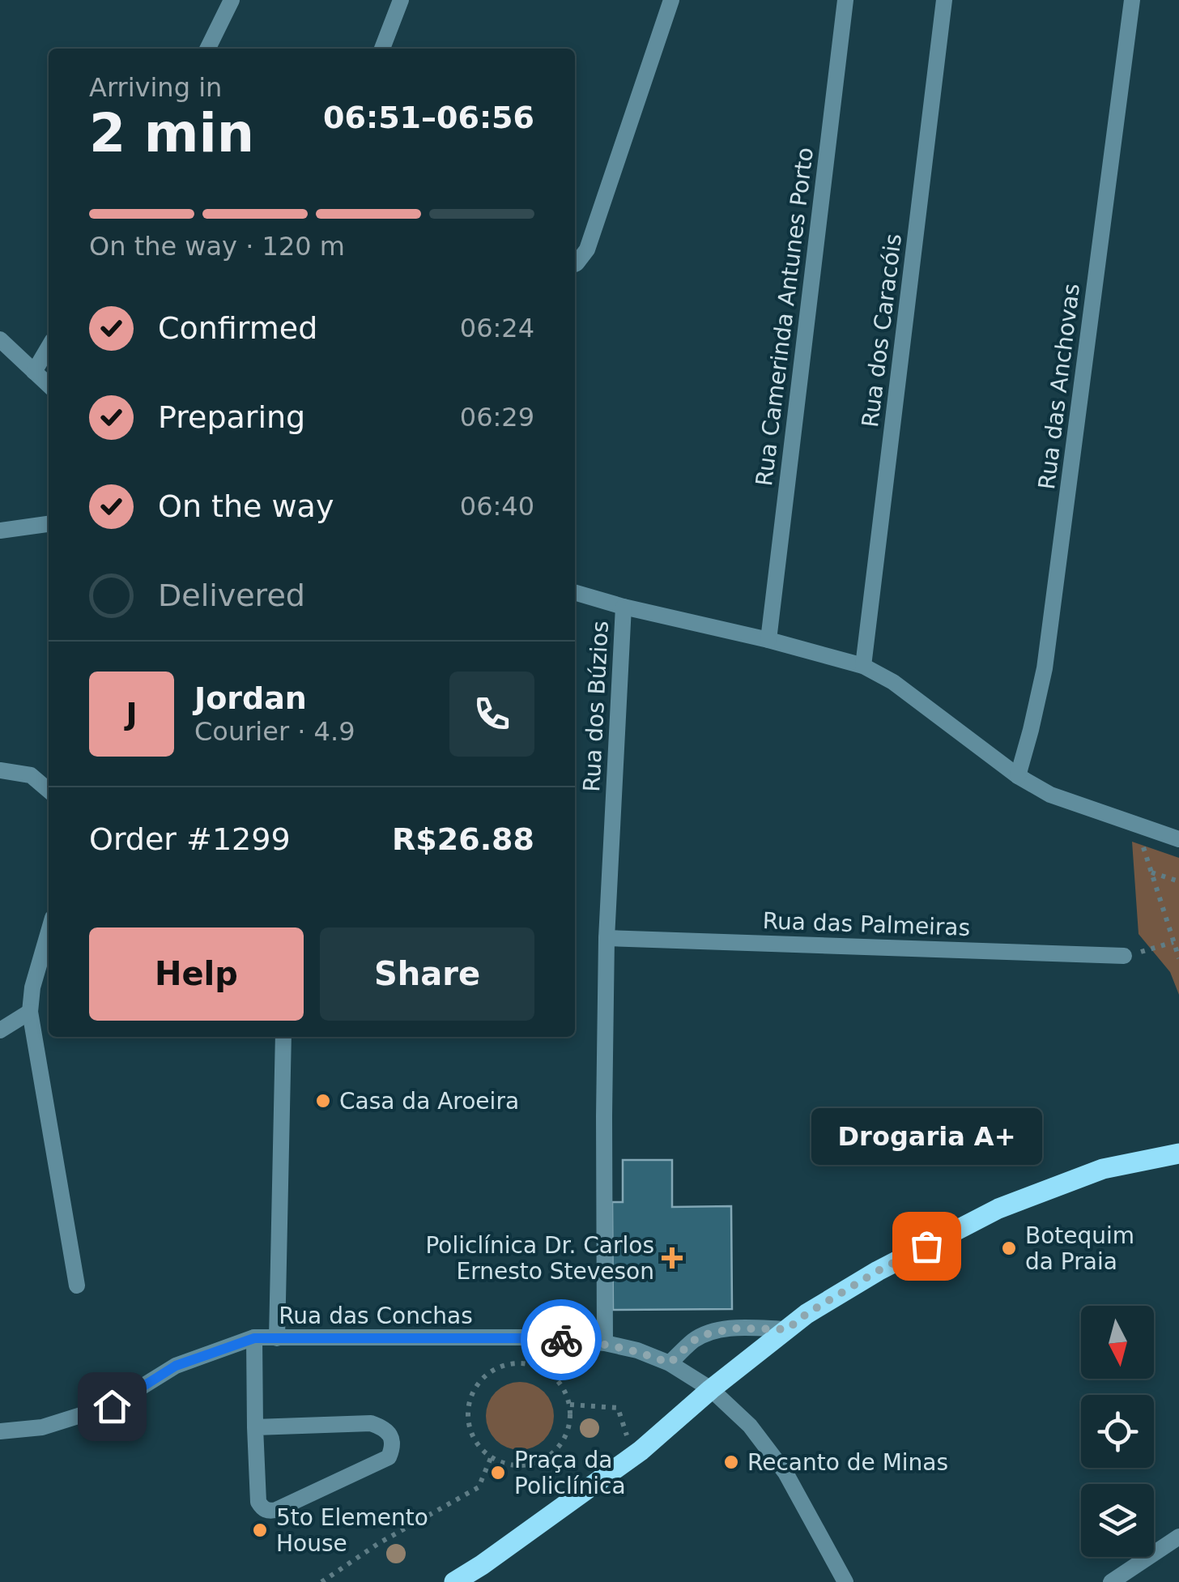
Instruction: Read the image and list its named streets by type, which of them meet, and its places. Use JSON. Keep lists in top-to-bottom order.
{
  "streets": {
    "street": [
      "Rua Camerinda Antunes Porto",
      "Rua dos Caracóis",
      "Rua das Anchovas",
      "Rua dos Búzios",
      "Rua das Palmeiras",
      "Rua das Conchas"
    ]
  },
  "crossings": [
    ["Rua dos Búzios", "Rua das Palmeiras"],
    ["Rua dos Búzios", "Rua das Conchas"]
  ],
  "places": {
    "other": [
      "Casa da Aroeira",
      "Drogaria A+",
      "Botequim da Praia",
      "Recanto de Minas",
      "Praça da Policlínica",
      "5to Elemento House"
    ],
    "health": ["Policlínica Dr. Carlos Ernesto Steveson"]
  },
  "north": "bottom",
  "page": {
    "heading": ["2 min", "Arriving in", "06:51–06:56"],
    "panel": [
      "Jordan",
      "Courier · 4.9",
      "Order #1299",
      "R$26.88"
    ],
    "bar": "On the way · 120 m",
    "list": [
      ["Confirmed", "06:24"],
      ["Preparing", "06:29"],
      ["On the way", "06:40"],
      "Delivered"
    ],
    "round": "J",
    "buttons": ["Help", "Share"],
    "bubble": "Drogaria A+"
  }
}
